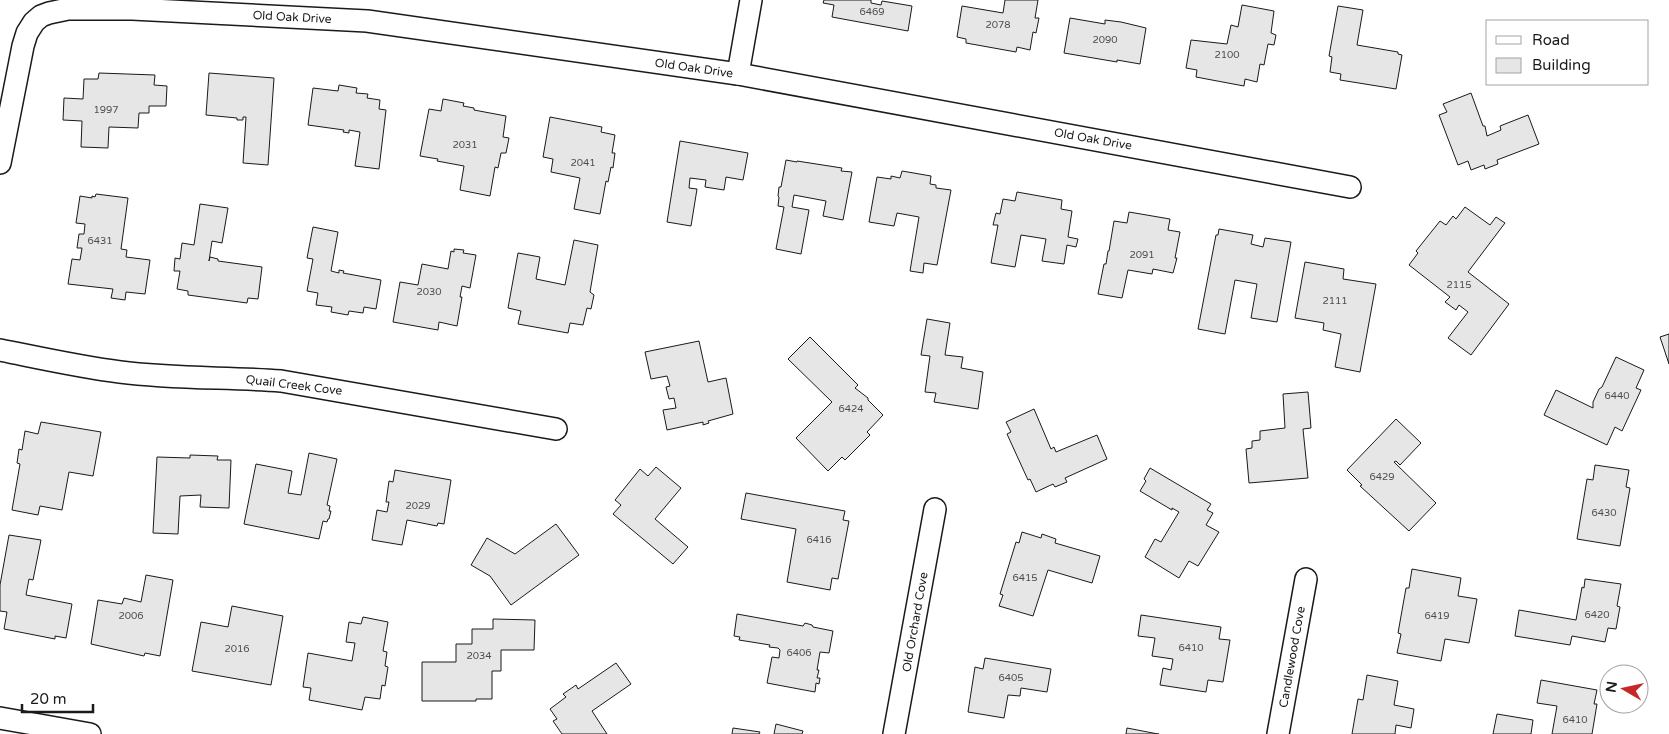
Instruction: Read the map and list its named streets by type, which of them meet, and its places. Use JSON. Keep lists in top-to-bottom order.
{
  "streets": {
    "street": [
      "Old Oak Drive",
      "Quail Creek Cove",
      "Old Orchard Cove",
      "Candlewood Cove"
    ]
  },
  "house_numbers": [
    "6469",
    "2078",
    "2090",
    "2100",
    "1997",
    "2031",
    "2041",
    "6431",
    "2091",
    "2115",
    "2030",
    "2111",
    "6440",
    "6424",
    "6429",
    "2029",
    "6430",
    "6416",
    "6415",
    "6420",
    "2006",
    "6419",
    "6410",
    "2016",
    "6406",
    "2034",
    "6405",
    "6410"
  ],
  "legend": ["Road", "Building"],
  "scale_bar": "20 m",
  "north": "left"
}
